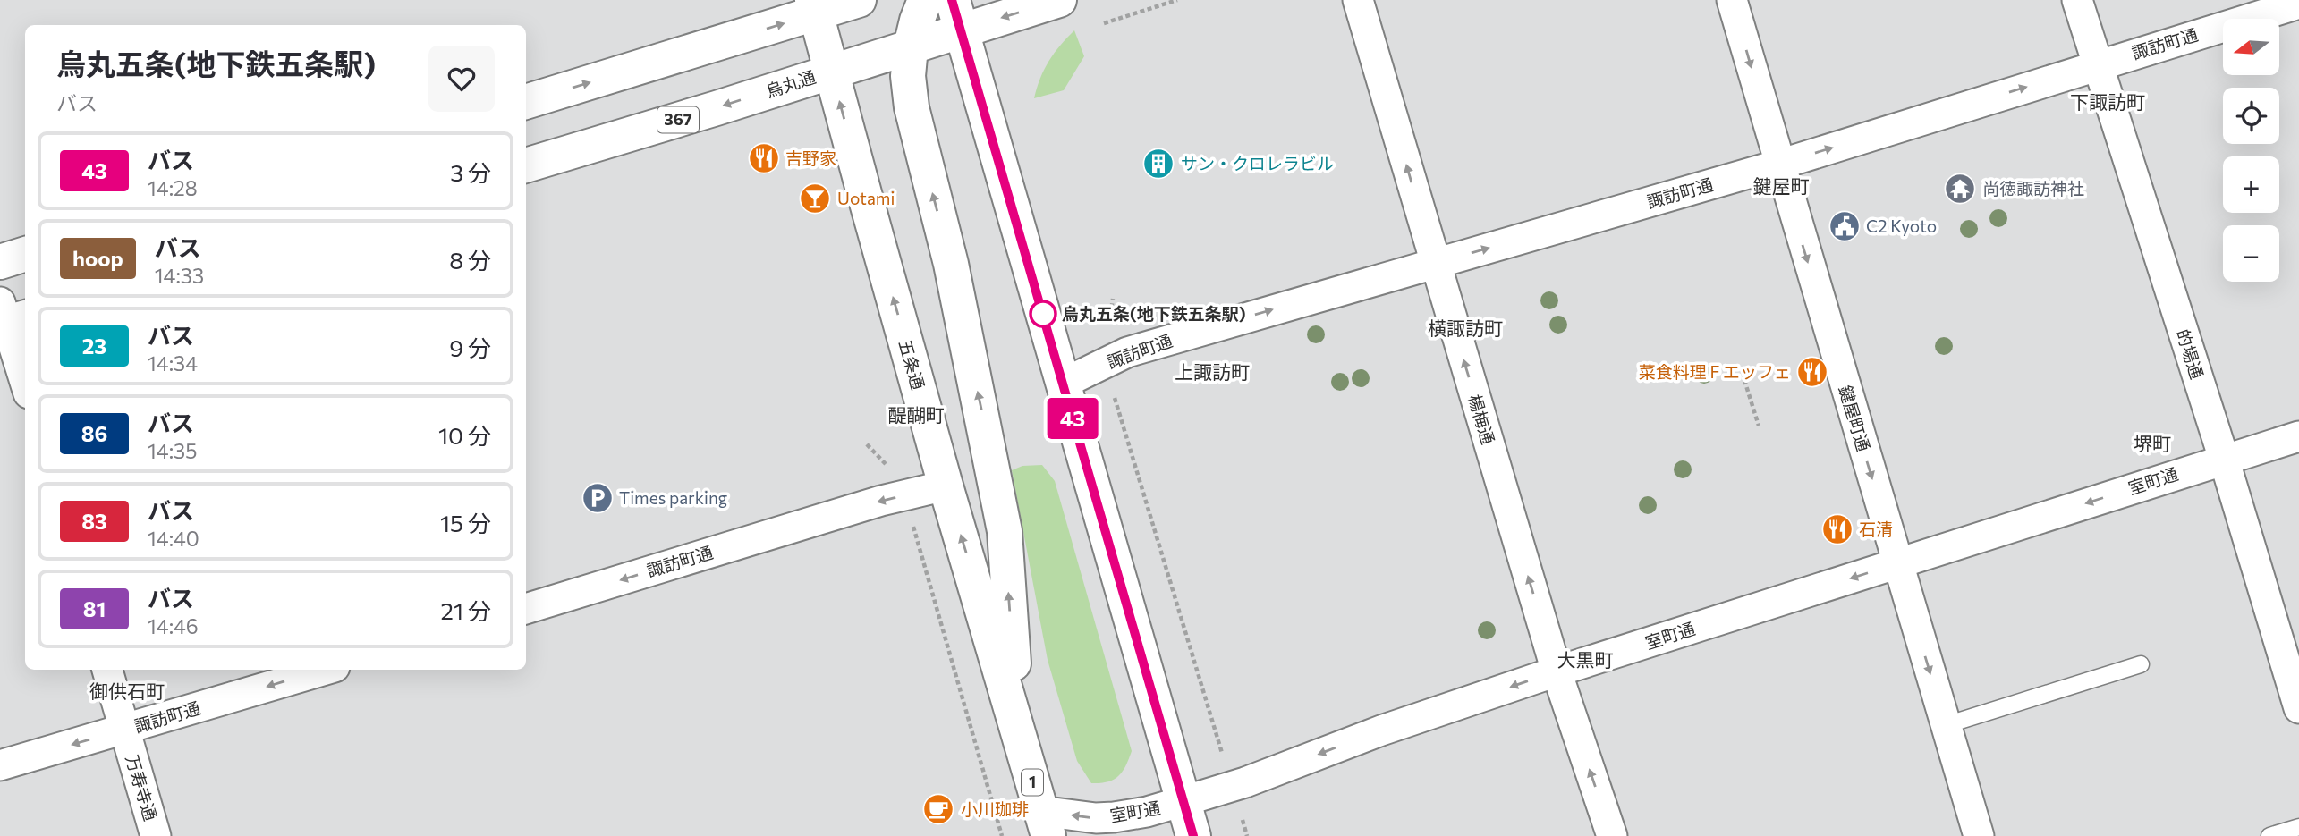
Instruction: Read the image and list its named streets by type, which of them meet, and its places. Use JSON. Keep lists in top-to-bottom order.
{
  "streets": {
    "highway": [
      "烏丸通",
      "367",
      "五条通",
      "1"
    ],
    "street": [
      "諏訪町通",
      "的場通",
      "鍵屋町通",
      "楊梅通",
      "室町通",
      "万寿寺通"
    ]
  },
  "crossings": [
    ["諏訪町通", "的場通"],
    ["諏訪町通", "五条通"],
    ["諏訪町通", "鍵屋町通"],
    ["諏訪町通", "楊梅通"],
    ["諏訪町通", "万寿寺通"],
    ["烏丸通", "五条通"],
    ["的場通", "室町通"],
    ["五条通", "室町通"],
    ["鍵屋町通", "室町通"],
    ["楊梅通", "室町通"]
  ],
  "one_way": ["鍵屋町通", "楊梅通", "室町通"],
  "districts": [
    "下諏訪町",
    "鍵屋町",
    "横諏訪町",
    "上諏訪町",
    "醍醐町",
    "堺町",
    "大黒町",
    "御供石町"
  ],
  "places": {
    "restaurant": ["吉野家", "菜食料理 F エッフェ", "石清"],
    "building": ["サン・クロレラビル"],
    "temple": ["尚徳諏訪神社"],
    "bar": ["Uotami"],
    "public building": ["C2 Kyoto"],
    "other": ["烏丸五条(地下鉄五条駅)"],
    "parking": ["Times parking"],
    "cafe": ["小川珈琲"]
  },
  "lines": ["bus line 43"],
  "north": "left",
  "page": {
    "on_map": "43",
    "map_buttons": ["+", "−"],
    "heading": ["烏丸五条(地下鉄五条駅)", "バス"],
    "list": [
      {
        "mark": "43",
        "name": "バス",
        "note": "14:28",
        "value": "3 分"
      },
      {
        "mark": "hoop",
        "name": "バス",
        "note": "14:33",
        "value": "8 分"
      },
      {
        "mark": "23",
        "name": "バス",
        "note": "14:34",
        "value": "9 分"
      },
      {
        "mark": "86",
        "name": "バス",
        "note": "14:35",
        "value": "10 分"
      },
      {
        "mark": "83",
        "name": "バス",
        "note": "14:40",
        "value": "15 分"
      },
      {
        "mark": "81",
        "name": "バス",
        "note": "14:46",
        "value": "21 分"
      }
    ]
  }
}
